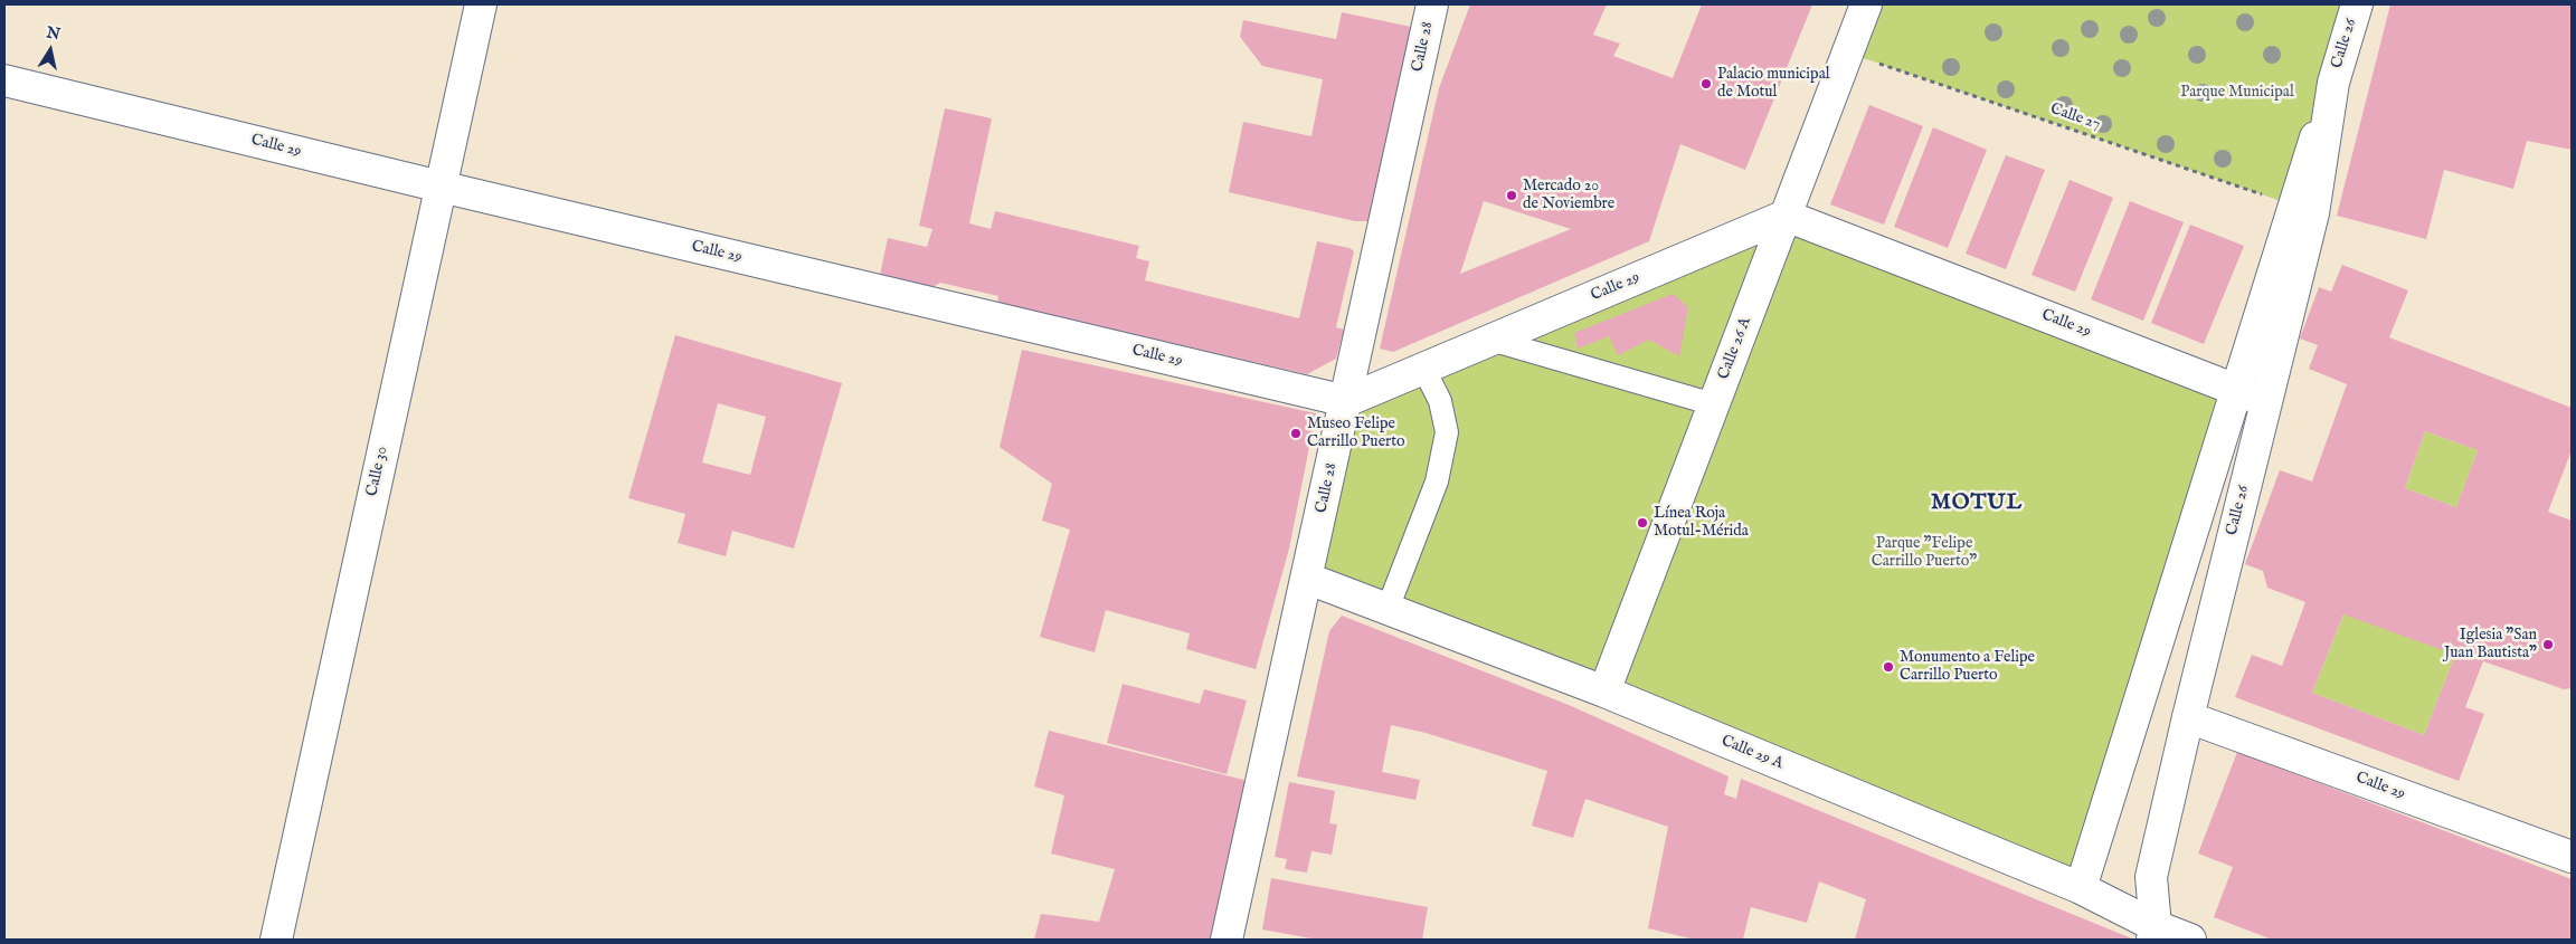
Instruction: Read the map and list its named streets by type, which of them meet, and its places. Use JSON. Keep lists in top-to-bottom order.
{
  "streets": {
    "street": [
      "Calle 26",
      "Calle 28",
      "Calle 29",
      "Calle 26 A",
      "Calle 30",
      "Calle 29 A"
    ],
    "path": ["Calle 27"]
  },
  "crossings": [
    ["Calle 26", "Calle 27"],
    ["Calle 26", "Calle 29"],
    ["Calle 26", "Calle 29 A"],
    ["Calle 28", "Calle 29"],
    ["Calle 28", "Calle 29 A"],
    ["Calle 27", "Calle 26 A"],
    ["Calle 29", "Calle 26 A"],
    ["Calle 29", "Calle 30"],
    ["Calle 26 A", "Calle 29 A"]
  ],
  "districts": ["MOTUL"],
  "parks": ["Parque Municipal", "Parque \"Felipe Carrillo Puerto\""],
  "places": [
    "Palacio municipal de Motul",
    "Mercado 20 de Noviembre",
    "Museo Felipe Carrillo Puerto",
    "Línea Roja Motul-Mérida",
    "Iglesia \"San Juan Bautista\"",
    "Monumento a Felipe Carrillo Puerto"
  ],
  "north": "top"
}
